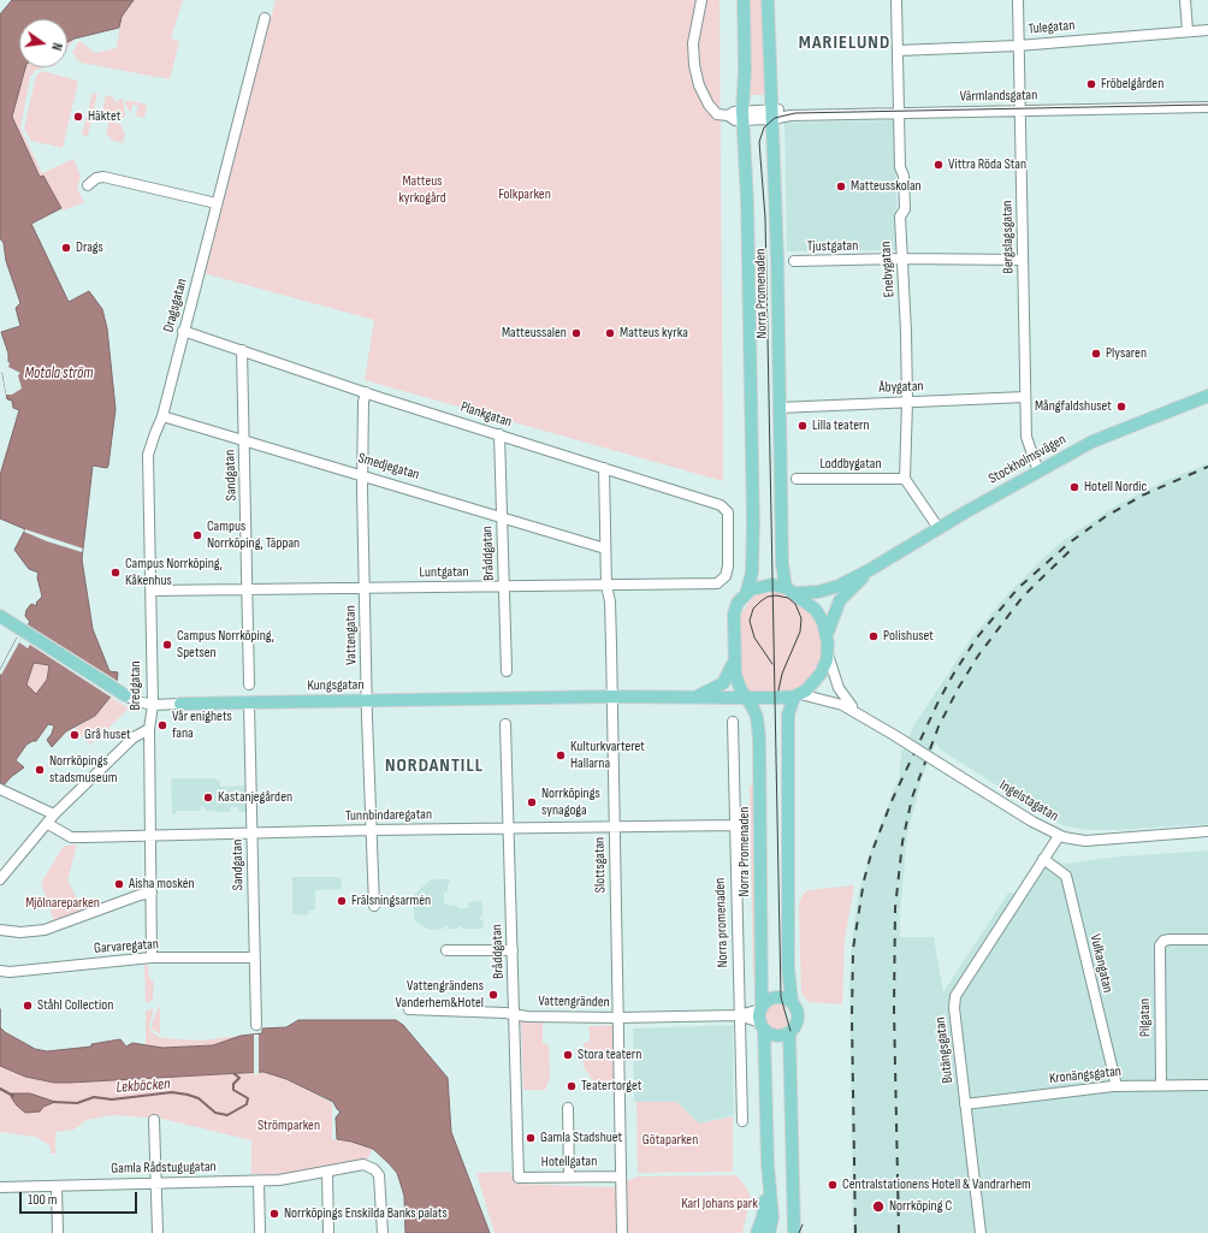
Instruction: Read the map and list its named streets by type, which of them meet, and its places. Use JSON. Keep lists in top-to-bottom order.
{
  "streets": {
    "main road": ["Norra Promenaden", "Stockholmsvägen", "Kungsgatan"],
    "street": [
      "Tulegatan",
      "Värmlandsgatan",
      "Bergslagsgatan",
      "Tjustgatan",
      "Enebygatan",
      "Dragsgatan",
      "Åbygatan",
      "Plankgatan",
      "Loddbygatan",
      "Smedjegatan",
      "Sandgatan",
      "Bråddgatan",
      "Luntgatan",
      "Vattengatan",
      "Bredgatan",
      "Ingelstagatan",
      "Tunnbindaregatan",
      "Slottsgatan",
      "Norra promenaden",
      "Garvaregatan",
      "Vulkangatan",
      "Vattengränden",
      "Pilgatan",
      "Butängsgatan",
      "Kronängsgatan",
      "Hotellgatan",
      "Gamla Rådstugugatan"
    ]
  },
  "crossings": [
    ["Tulegatan", "Bergslagsgatan"],
    ["Tulegatan", "Enebygatan"],
    ["Värmlandsgatan", "Bergslagsgatan"],
    ["Värmlandsgatan", "Enebygatan"],
    ["Värmlandsgatan", "Norra Promenaden"],
    ["Bergslagsgatan", "Tjustgatan"],
    ["Bergslagsgatan", "Åbygatan"],
    ["Bergslagsgatan", "Stockholmsvägen"],
    ["Tjustgatan", "Enebygatan"],
    ["Enebygatan", "Åbygatan"],
    ["Enebygatan", "Loddbygatan"],
    ["Norra Promenaden", "Åbygatan"],
    ["Norra Promenaden", "Stockholmsvägen"],
    ["Norra Promenaden", "Kungsgatan"],
    ["Norra Promenaden", "Ingelstagatan"],
    ["Norra Promenaden", "Vattengränden"],
    ["Dragsgatan", "Plankgatan"],
    ["Dragsgatan", "Smedjegatan"],
    ["Dragsgatan", "Bredgatan"],
    ["Plankgatan", "Sandgatan"],
    ["Plankgatan", "Bråddgatan"],
    ["Plankgatan", "Luntgatan"],
    ["Plankgatan", "Vattengatan"],
    ["Plankgatan", "Slottsgatan"],
    ["Stockholmsvägen", "Kungsgatan"],
    ["Stockholmsvägen", "Ingelstagatan"],
    ["Smedjegatan", "Sandgatan"],
    ["Smedjegatan", "Bråddgatan"],
    ["Smedjegatan", "Vattengatan"],
    ["Smedjegatan", "Bredgatan"],
    ["Smedjegatan", "Slottsgatan"],
    ["Sandgatan", "Luntgatan"],
    ["Sandgatan", "Kungsgatan"],
    ["Sandgatan", "Tunnbindaregatan"],
    ["Sandgatan", "Garvaregatan"],
    ["Bråddgatan", "Luntgatan"],
    ["Bråddgatan", "Tunnbindaregatan"],
    ["Bråddgatan", "Vattengränden"],
    ["Bråddgatan", "Hotellgatan"],
    ["Luntgatan", "Vattengatan"],
    ["Luntgatan", "Bredgatan"],
    ["Luntgatan", "Slottsgatan"],
    ["Vattengatan", "Kungsgatan"],
    ["Vattengatan", "Tunnbindaregatan"],
    ["Bredgatan", "Kungsgatan"],
    ["Bredgatan", "Tunnbindaregatan"],
    ["Bredgatan", "Garvaregatan"],
    ["Kungsgatan", "Ingelstagatan"],
    ["Kungsgatan", "Slottsgatan"],
    ["Ingelstagatan", "Butängsgatan"],
    ["Tunnbindaregatan", "Slottsgatan"],
    ["Tunnbindaregatan", "Norra promenaden"],
    ["Slottsgatan", "Vattengränden"],
    ["Slottsgatan", "Hotellgatan"],
    ["Norra promenaden", "Vattengränden"],
    ["Vulkangatan", "Butängsgatan"],
    ["Vulkangatan", "Kronängsgatan"],
    ["Pilgatan", "Kronängsgatan"],
    ["Butängsgatan", "Kronängsgatan"]
  ],
  "districts": ["MARIELUND", "NORDANTILL"],
  "water": ["Motala ström", "Lekbäcken"],
  "parks": [
    "Matteus kyrkogård",
    "Folkparken",
    "Mjölnareparken",
    "Strömparken",
    "Götaparken",
    "Karl Johans park"
  ],
  "places": [
    "Fröbelgården",
    "Häktet",
    "Vittra Röda Stan",
    "Matteusskolan",
    "Drags",
    "Matteussalen",
    "Matteus kyrka",
    "Plysaren",
    "Mångfaldshuset",
    "Lilla teatern",
    "Hotell Nordic",
    "Campus Norrköping, Täppan",
    "Campus Norrköping, Kåkenhus",
    "Polishuset",
    "Campus Norrköping, Spetsen",
    "Vår enighets fana",
    "Grå huset",
    "Kulturkvarteret Hallarna",
    "Norrköpings stadsmuseum",
    "Kastanjegården",
    "Norrköpings synagoga",
    "Aisha moskén",
    "Frälsningsarmén",
    "Vattengrändens Vanderhem&Hotel",
    "Ståhl Collection",
    "Stora teatern",
    "Teatertorget",
    "Gamla Stadshuet",
    "Centralstationens Hotell & Vandrarhem",
    "Norrköping C",
    "Norrköpings Enskilda Banks palats"
  ],
  "scale_bar": "100 m",
  "north": "right"
}
